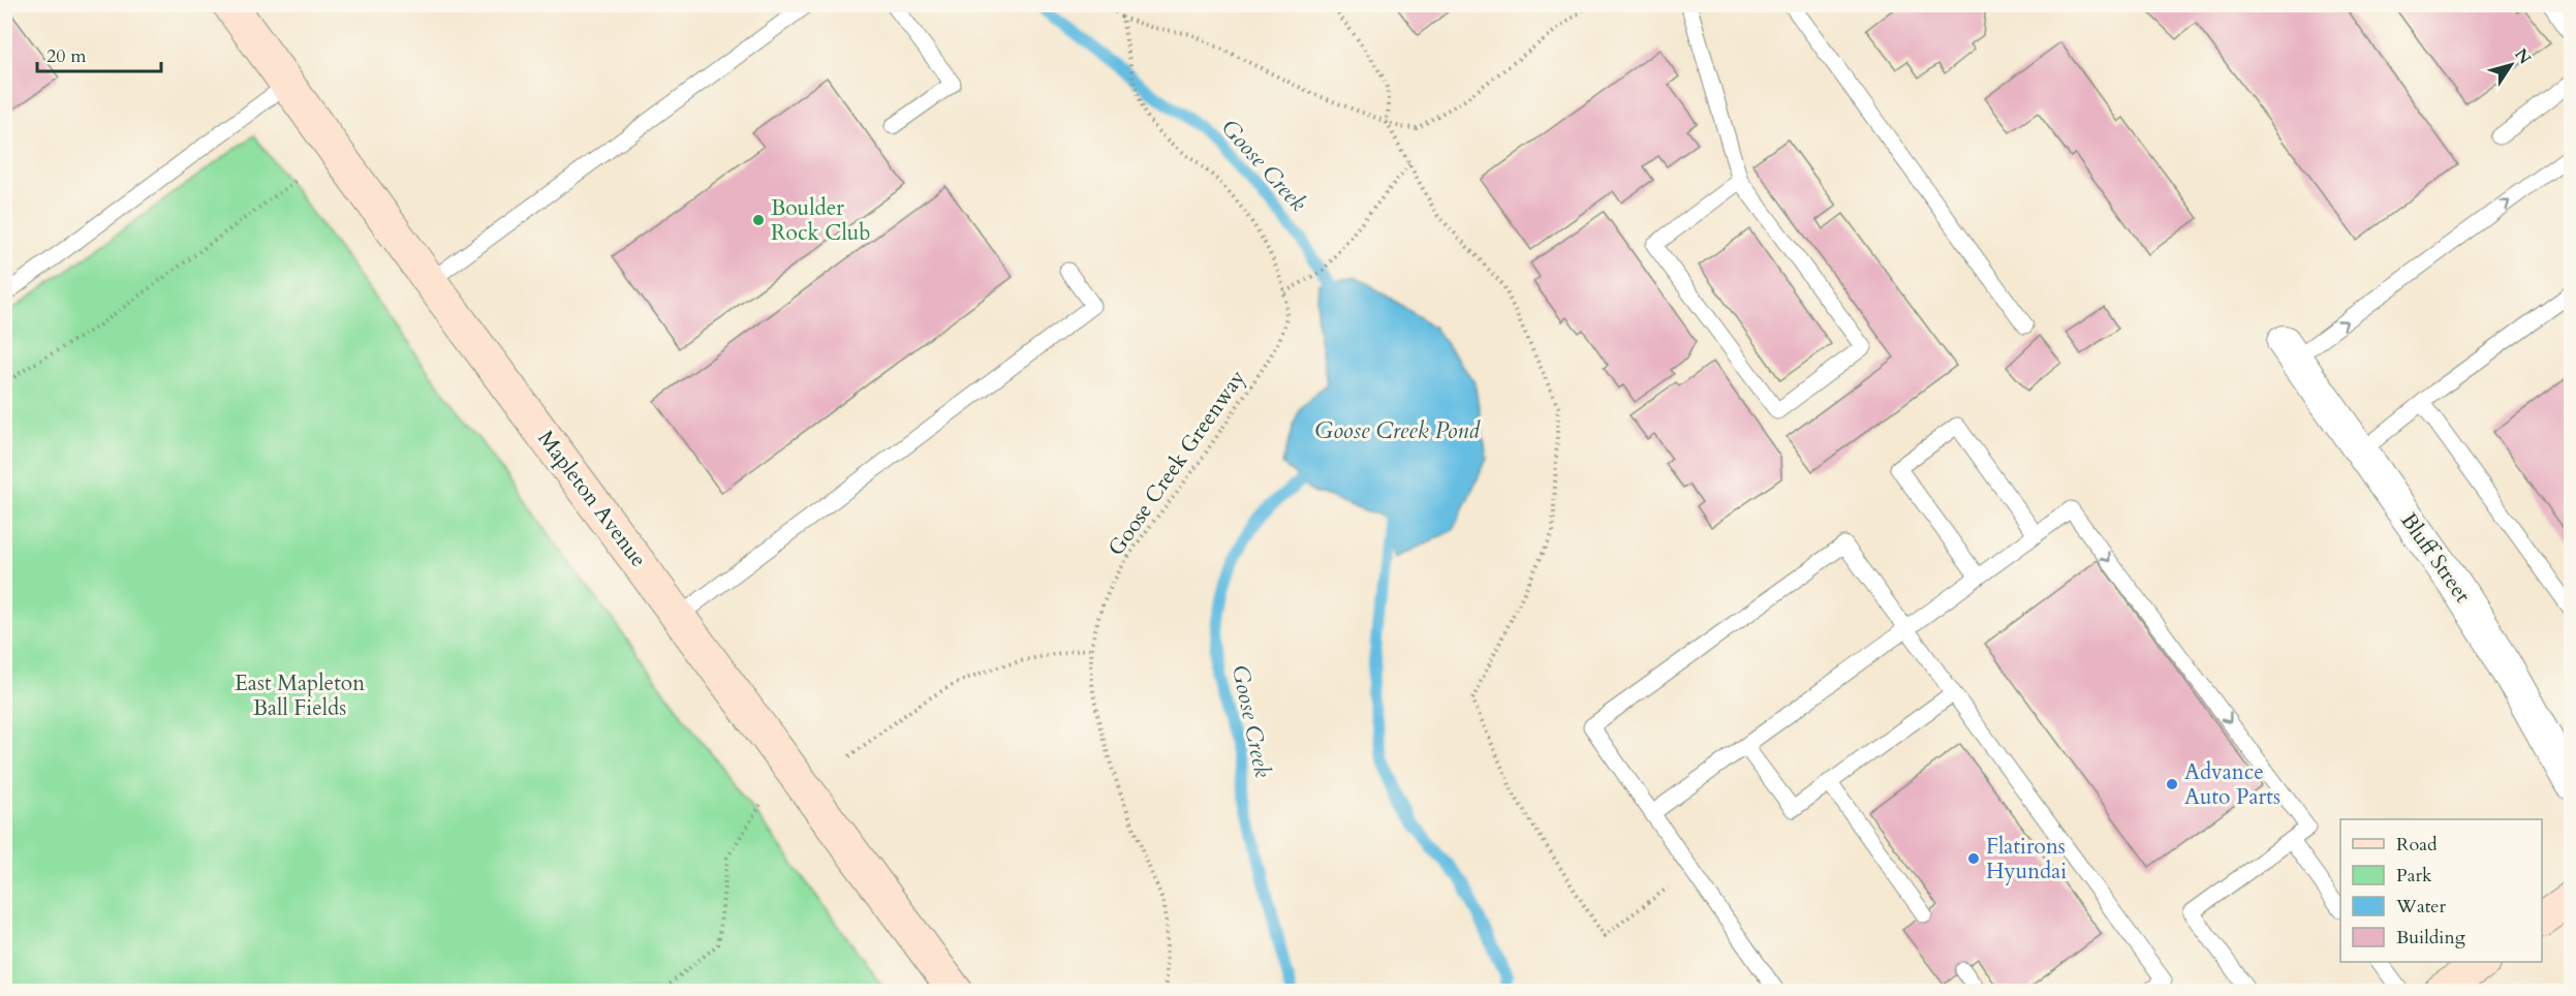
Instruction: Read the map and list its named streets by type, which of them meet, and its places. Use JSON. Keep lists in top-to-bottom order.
{
  "streets": {
    "street": ["Mapleton Avenue", "Bluff Street"],
    "path": ["Goose Creek Greenway"]
  },
  "water": ["Goose Creek", "Goose Creek Pond"],
  "parks": ["East Mapleton Ball Fields"],
  "places": ["Boulder Rock Club", "Advance Auto Parts", "Flatirons Hyundai"],
  "legend": [
    "Road",
    "Park",
    "Water",
    "Building"
  ],
  "scale_bar": "20 m",
  "north": "top right"
}
